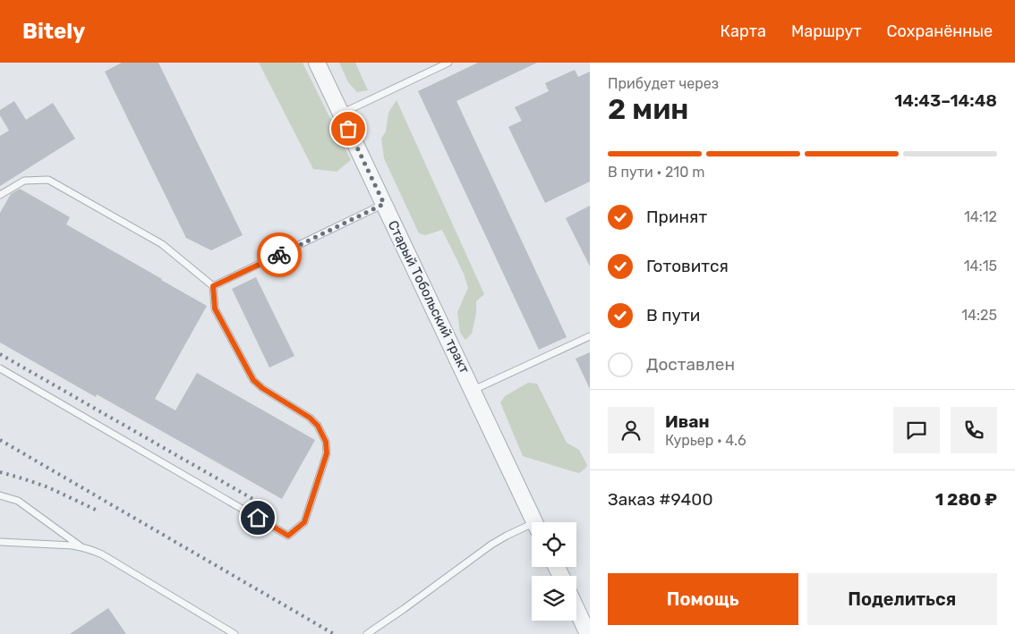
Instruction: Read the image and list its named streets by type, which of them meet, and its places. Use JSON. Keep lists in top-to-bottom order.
{
  "streets": {
    "street": ["Старый Тобольский тракт"]
  },
  "page": {
    "header": "Bitely",
    "nav": ["Карта", "Маршрут", "Сохранённые"],
    "heading": ["2 мин", "Прибудет через", "14:43–14:48"],
    "panel": [
      "Иван",
      "Курьер · 4.6",
      "Заказ #9400",
      "1 280 ₽"
    ],
    "bar": "В пути · 210 m",
    "list": [
      ["Принят", "14:12"],
      ["Готовится", "14:15"],
      ["В пути", "14:25"],
      "Доставлен"
    ],
    "buttons": ["Помощь", "Поделиться"]
  }
}
